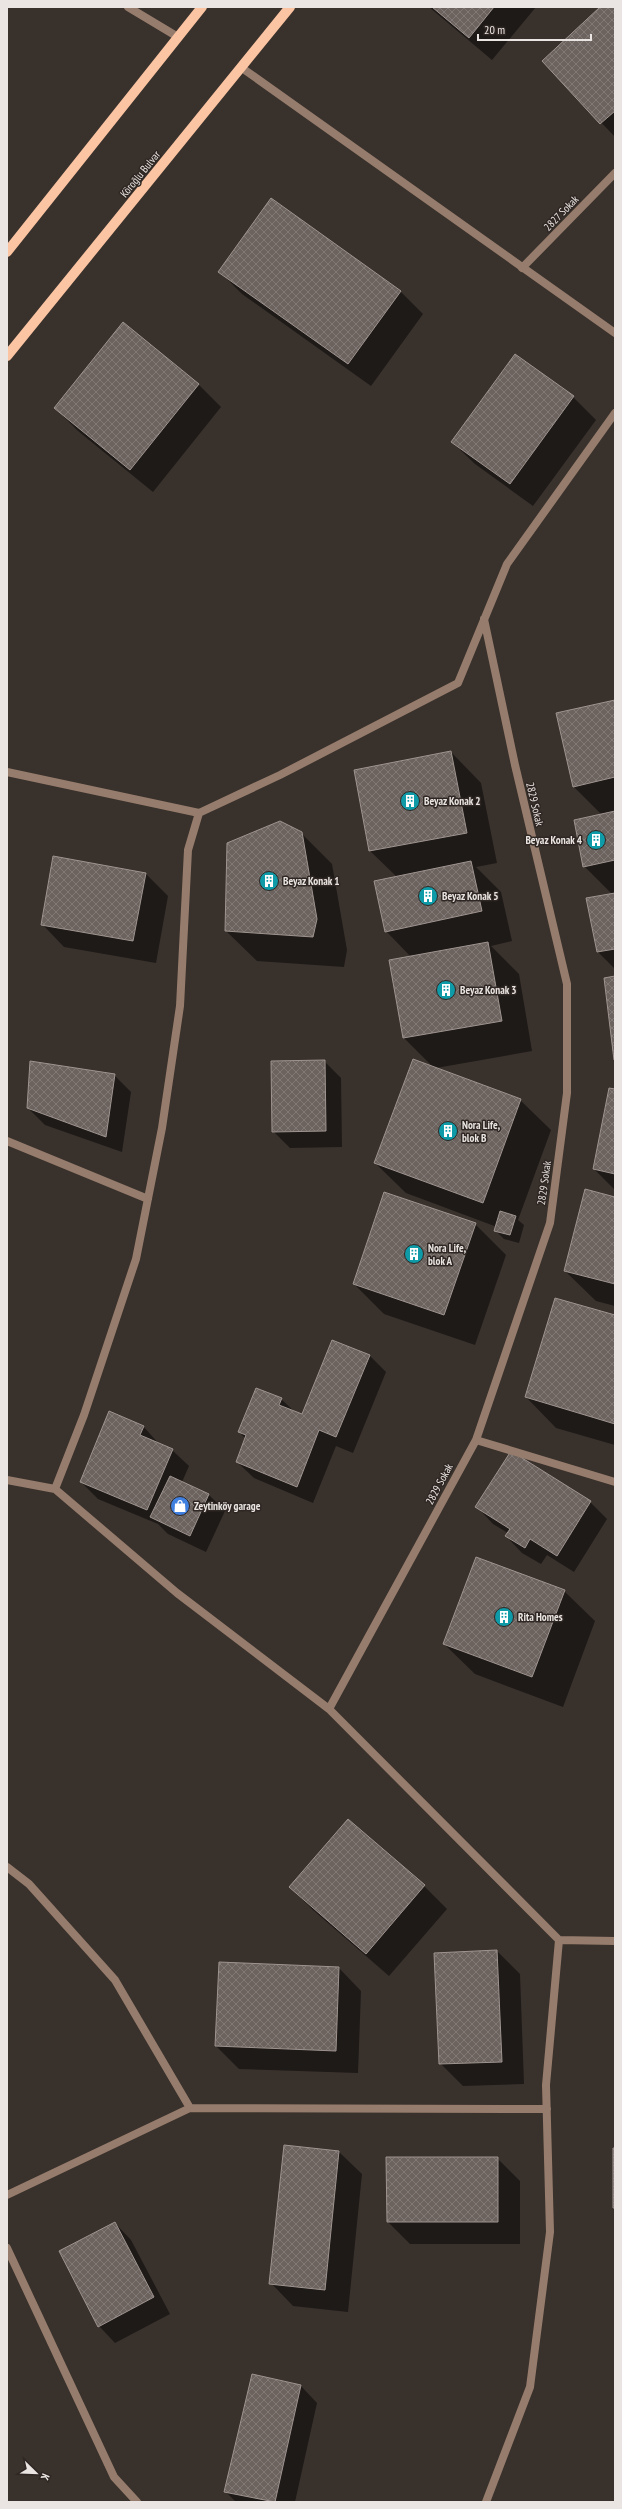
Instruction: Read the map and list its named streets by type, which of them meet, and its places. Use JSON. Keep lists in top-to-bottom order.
{
  "streets": {
    "main road": ["Köroğlu Bulvar"],
    "street": ["2827 Sokak", "2829 Sokak"]
  },
  "places": {
    "building": [
      "Beyaz Konak 2",
      "Beyaz Konak 4",
      "Beyaz Konak 1",
      "Beyaz Konak 5",
      "Beyaz Konak 3",
      "Nora Life, blok B",
      "Nora Life, blok A",
      "Rita Homes"
    ],
    "shop": ["Zeytinköy garage"]
  },
  "scale_bar": "20 m",
  "north": "bottom right"
}
